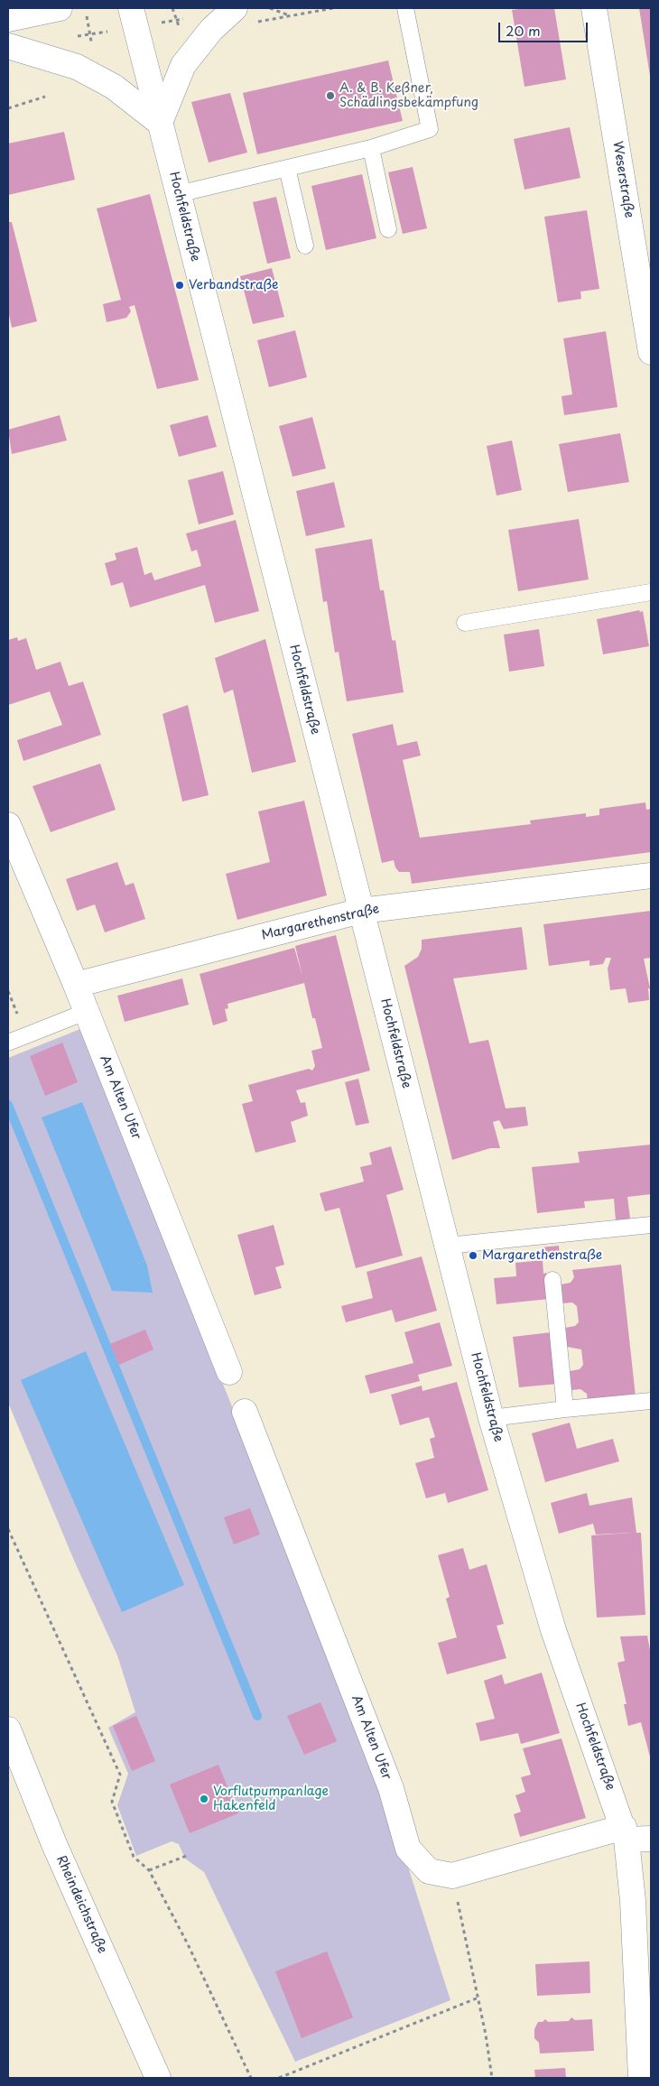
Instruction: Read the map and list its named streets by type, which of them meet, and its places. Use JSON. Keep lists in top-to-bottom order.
{
  "streets": {
    "street": [
      "Weserstraße",
      "Hochfeldstraße",
      "Margarethenstraße",
      "Am Alten Ufer",
      "Rheindeichstraße"
    ]
  },
  "crossings": [
    ["Hochfeldstraße", "Margarethenstraße"],
    ["Hochfeldstraße", "Am Alten Ufer"],
    ["Margarethenstraße", "Am Alten Ufer"]
  ],
  "places": [
    "A. & B. Keßner, Schädlingsbekämpfung",
    "Verbandstraße",
    "Margarethenstraße",
    "Vorflutpumpanlage Hakenfeld"
  ],
  "scale_bar": "20 m"
}
